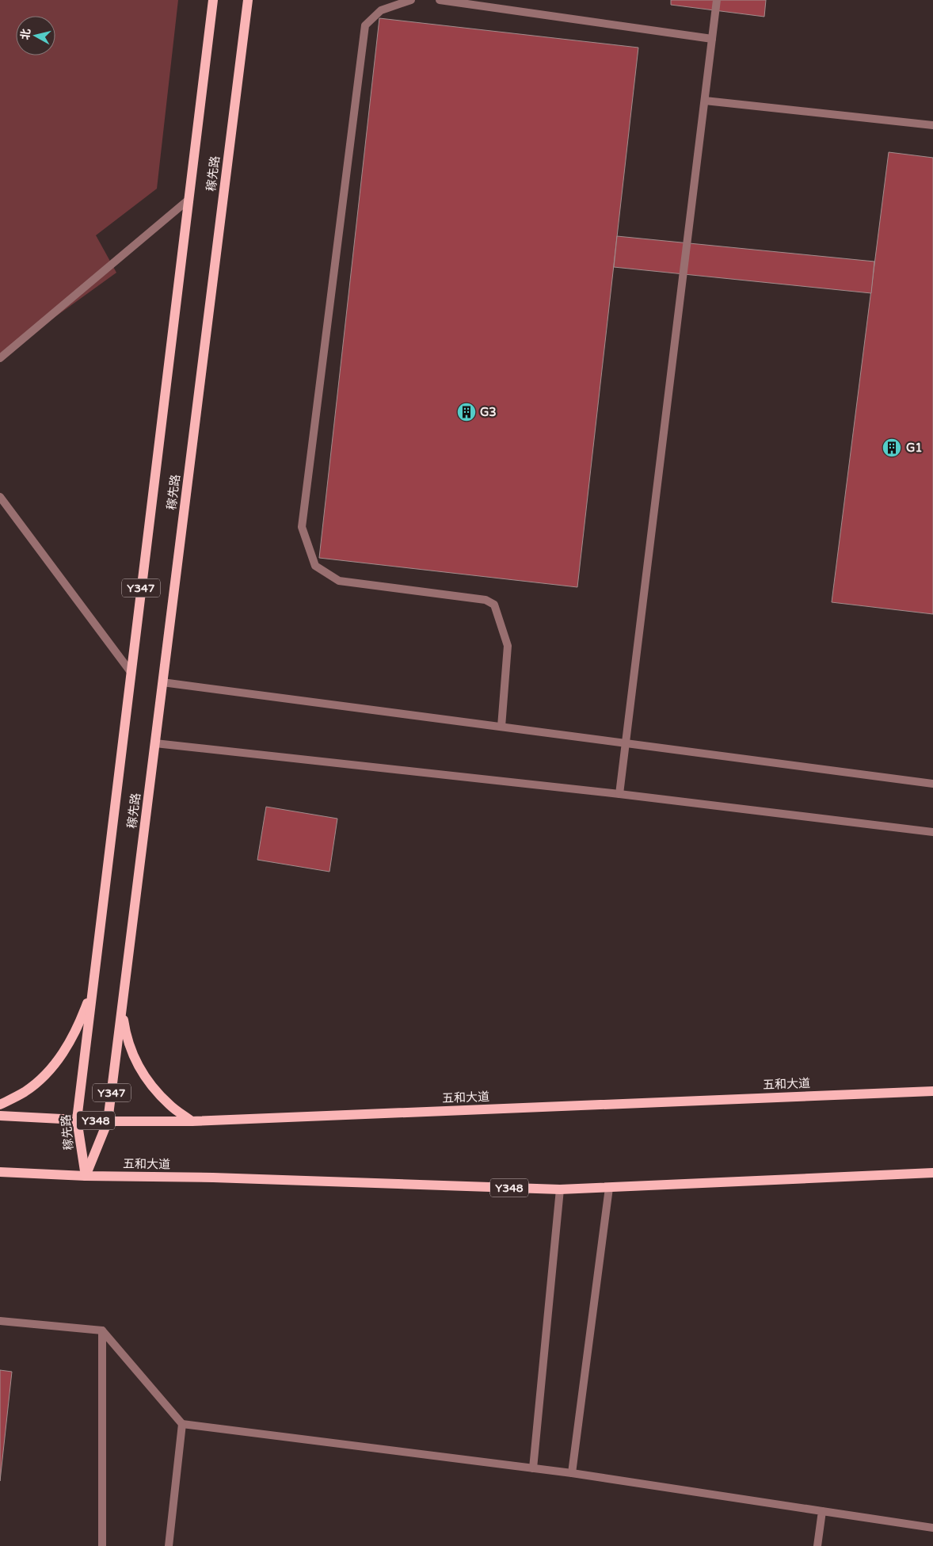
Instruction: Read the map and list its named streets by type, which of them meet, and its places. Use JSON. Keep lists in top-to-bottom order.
{
  "streets": {
    "main road": [
      "稼先路",
      "Y347",
      "五和大道",
      "Y348"
    ]
  },
  "crossings": [
    ["稼先路", "五和大道"]
  ],
  "places": {
    "building": ["G3", "G1"]
  },
  "north": "left"
}
